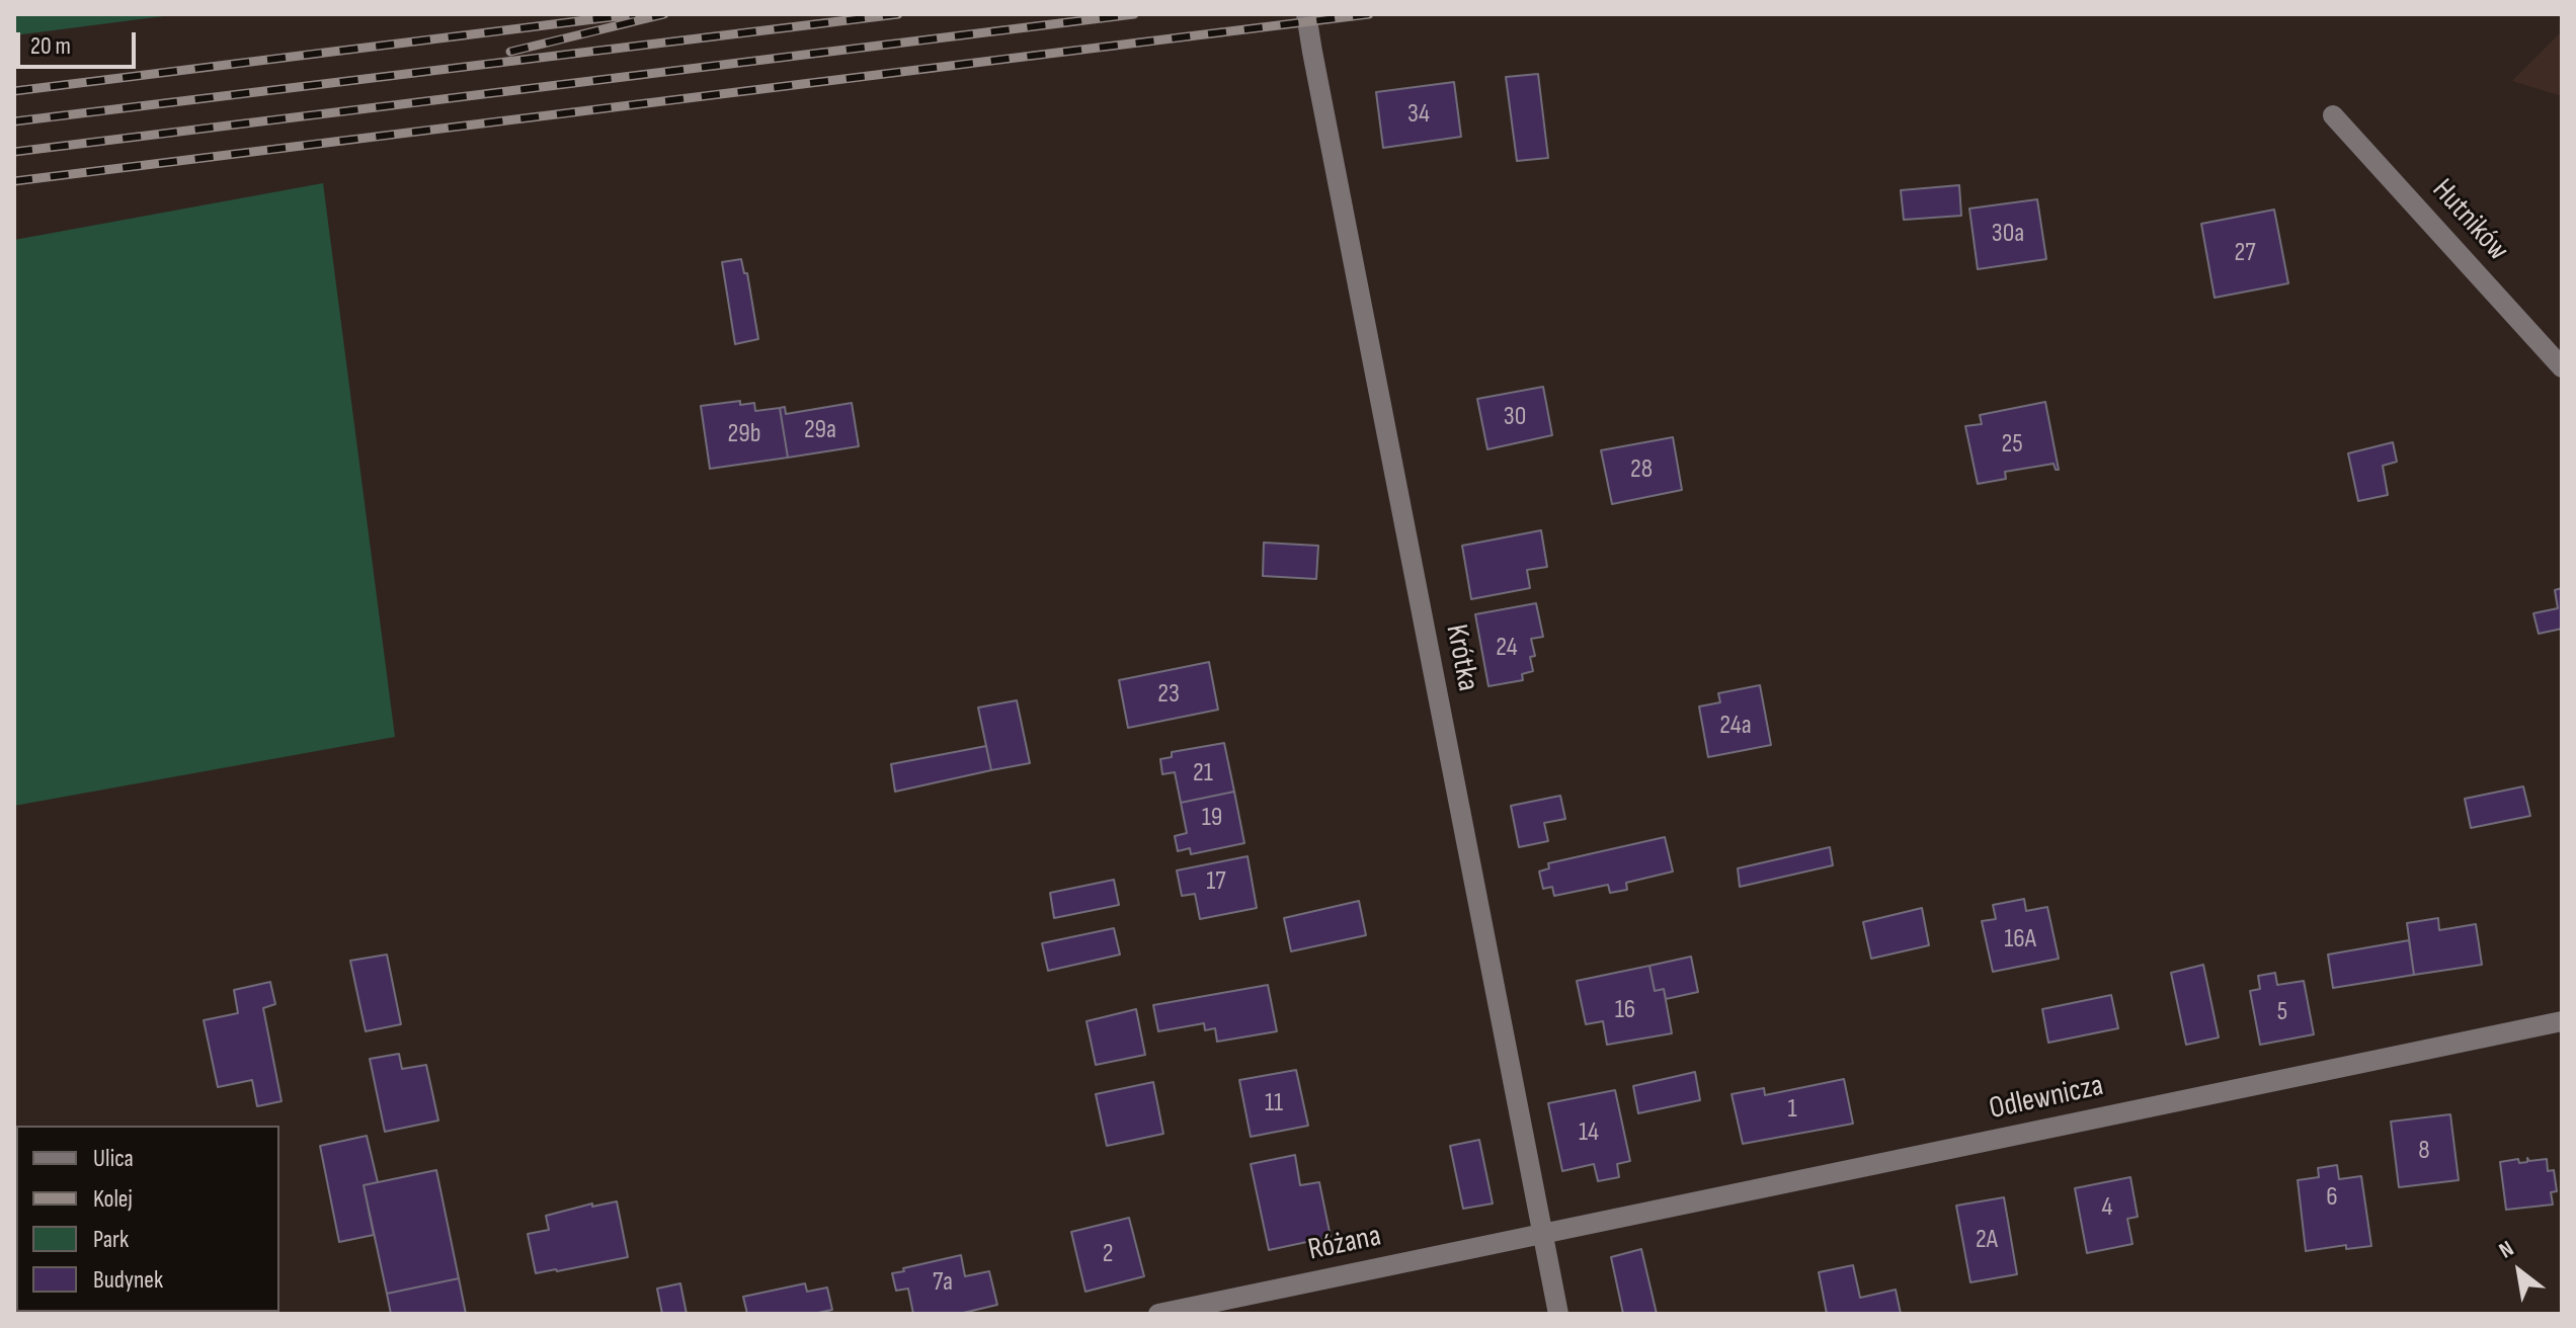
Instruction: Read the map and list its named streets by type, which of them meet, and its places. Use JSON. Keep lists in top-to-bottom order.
{
  "streets": {
    "street": [
      "Hutników",
      "Krótka",
      "Odlewnicza",
      "Różana"
    ]
  },
  "crossings": [
    ["Krótka", "Odlewnicza"],
    ["Krótka", "Różana"],
    ["Odlewnicza", "Różana"]
  ],
  "house_numbers": [
    "34",
    "30a",
    "27",
    "30",
    "29a",
    "29b",
    "25",
    "28",
    "24",
    "23",
    "24a",
    "21",
    "19",
    "17",
    "16A",
    "16",
    "5",
    "11",
    "1",
    "14",
    "8",
    "6",
    "4",
    "2A",
    "2",
    "7a"
  ],
  "legend": [
    "Ulica",
    "Kolej",
    "Park",
    "Budynek"
  ],
  "scale_bar": "20 m",
  "north": "top left"
}
